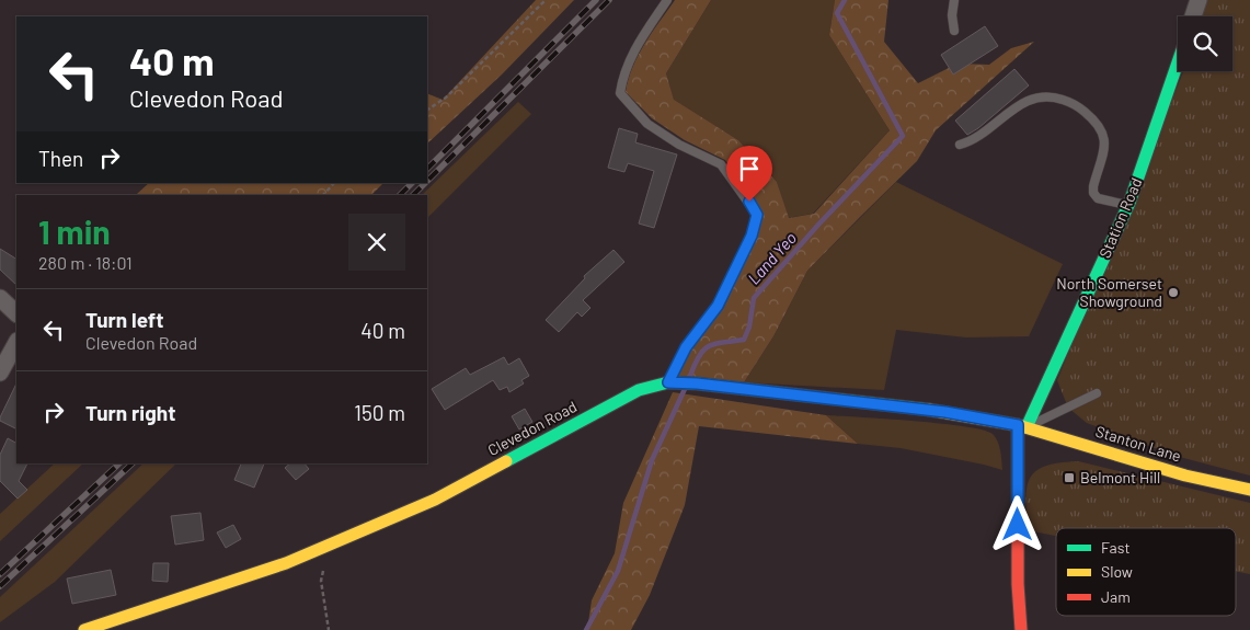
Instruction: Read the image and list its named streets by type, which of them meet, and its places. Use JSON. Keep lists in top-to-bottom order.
{
  "streets": {
    "main road": ["Station Road", "Clevedon Road", "Stanton Lane"]
  },
  "crossings": [
    ["Station Road", "Clevedon Road"],
    ["Station Road", "Stanton Lane"],
    ["Clevedon Road", "Stanton Lane"]
  ],
  "water": ["Land Yeo"],
  "places": {
    "other": ["North Somerset Showground"],
    "transit": ["Belmont Hill"]
  },
  "legend": ["Fast", "Slow", "Jam"],
  "page": {
    "turn": ["40 m", "Clevedon Road"],
    "then": "Then",
    "heading": ["1 min", "280 m · 18:01"],
    "list": [
      {
        "name": "Turn left",
        "note": "Clevedon Road",
        "value": "40 m"
      },
      {
        "name": "Turn right",
        "value": "150 m"
      }
    ]
  }
}
